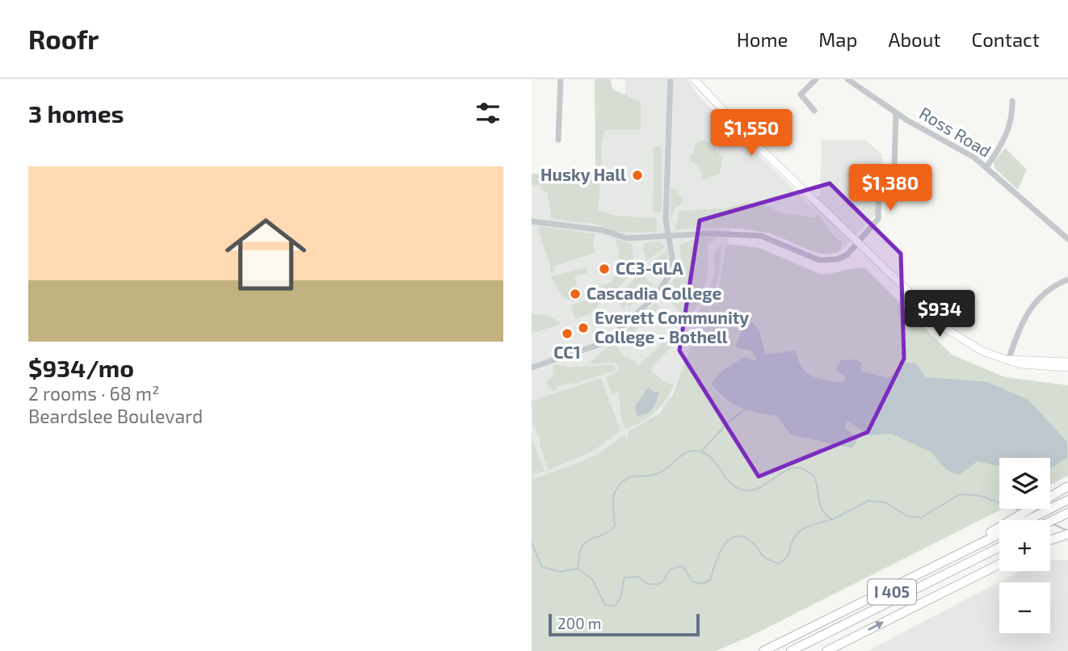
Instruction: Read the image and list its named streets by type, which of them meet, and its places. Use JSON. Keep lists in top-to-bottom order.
{
  "streets": {
    "highway": ["I 405"],
    "street": ["Ross Road"]
  },
  "places": [
    "Husky Hall",
    "CC3-GLA",
    "Cascadia College",
    "Everett Community College - Bothell",
    "CC1"
  ],
  "scale_bar": "200 m",
  "page": {
    "header": "Roofr",
    "nav": [
      "Home",
      "Map",
      "About",
      "Contact"
    ],
    "heading": "3 homes",
    "price": ["$1,550", "$1,380", "$934"],
    "list": [
      {
        "name": "$934/mo",
        "note": "2 rooms · 68 m² · Beardslee Boulevard"
      }
    ],
    "map_buttons": ["+", "−"],
    "scale": "200 m"
  }
}
